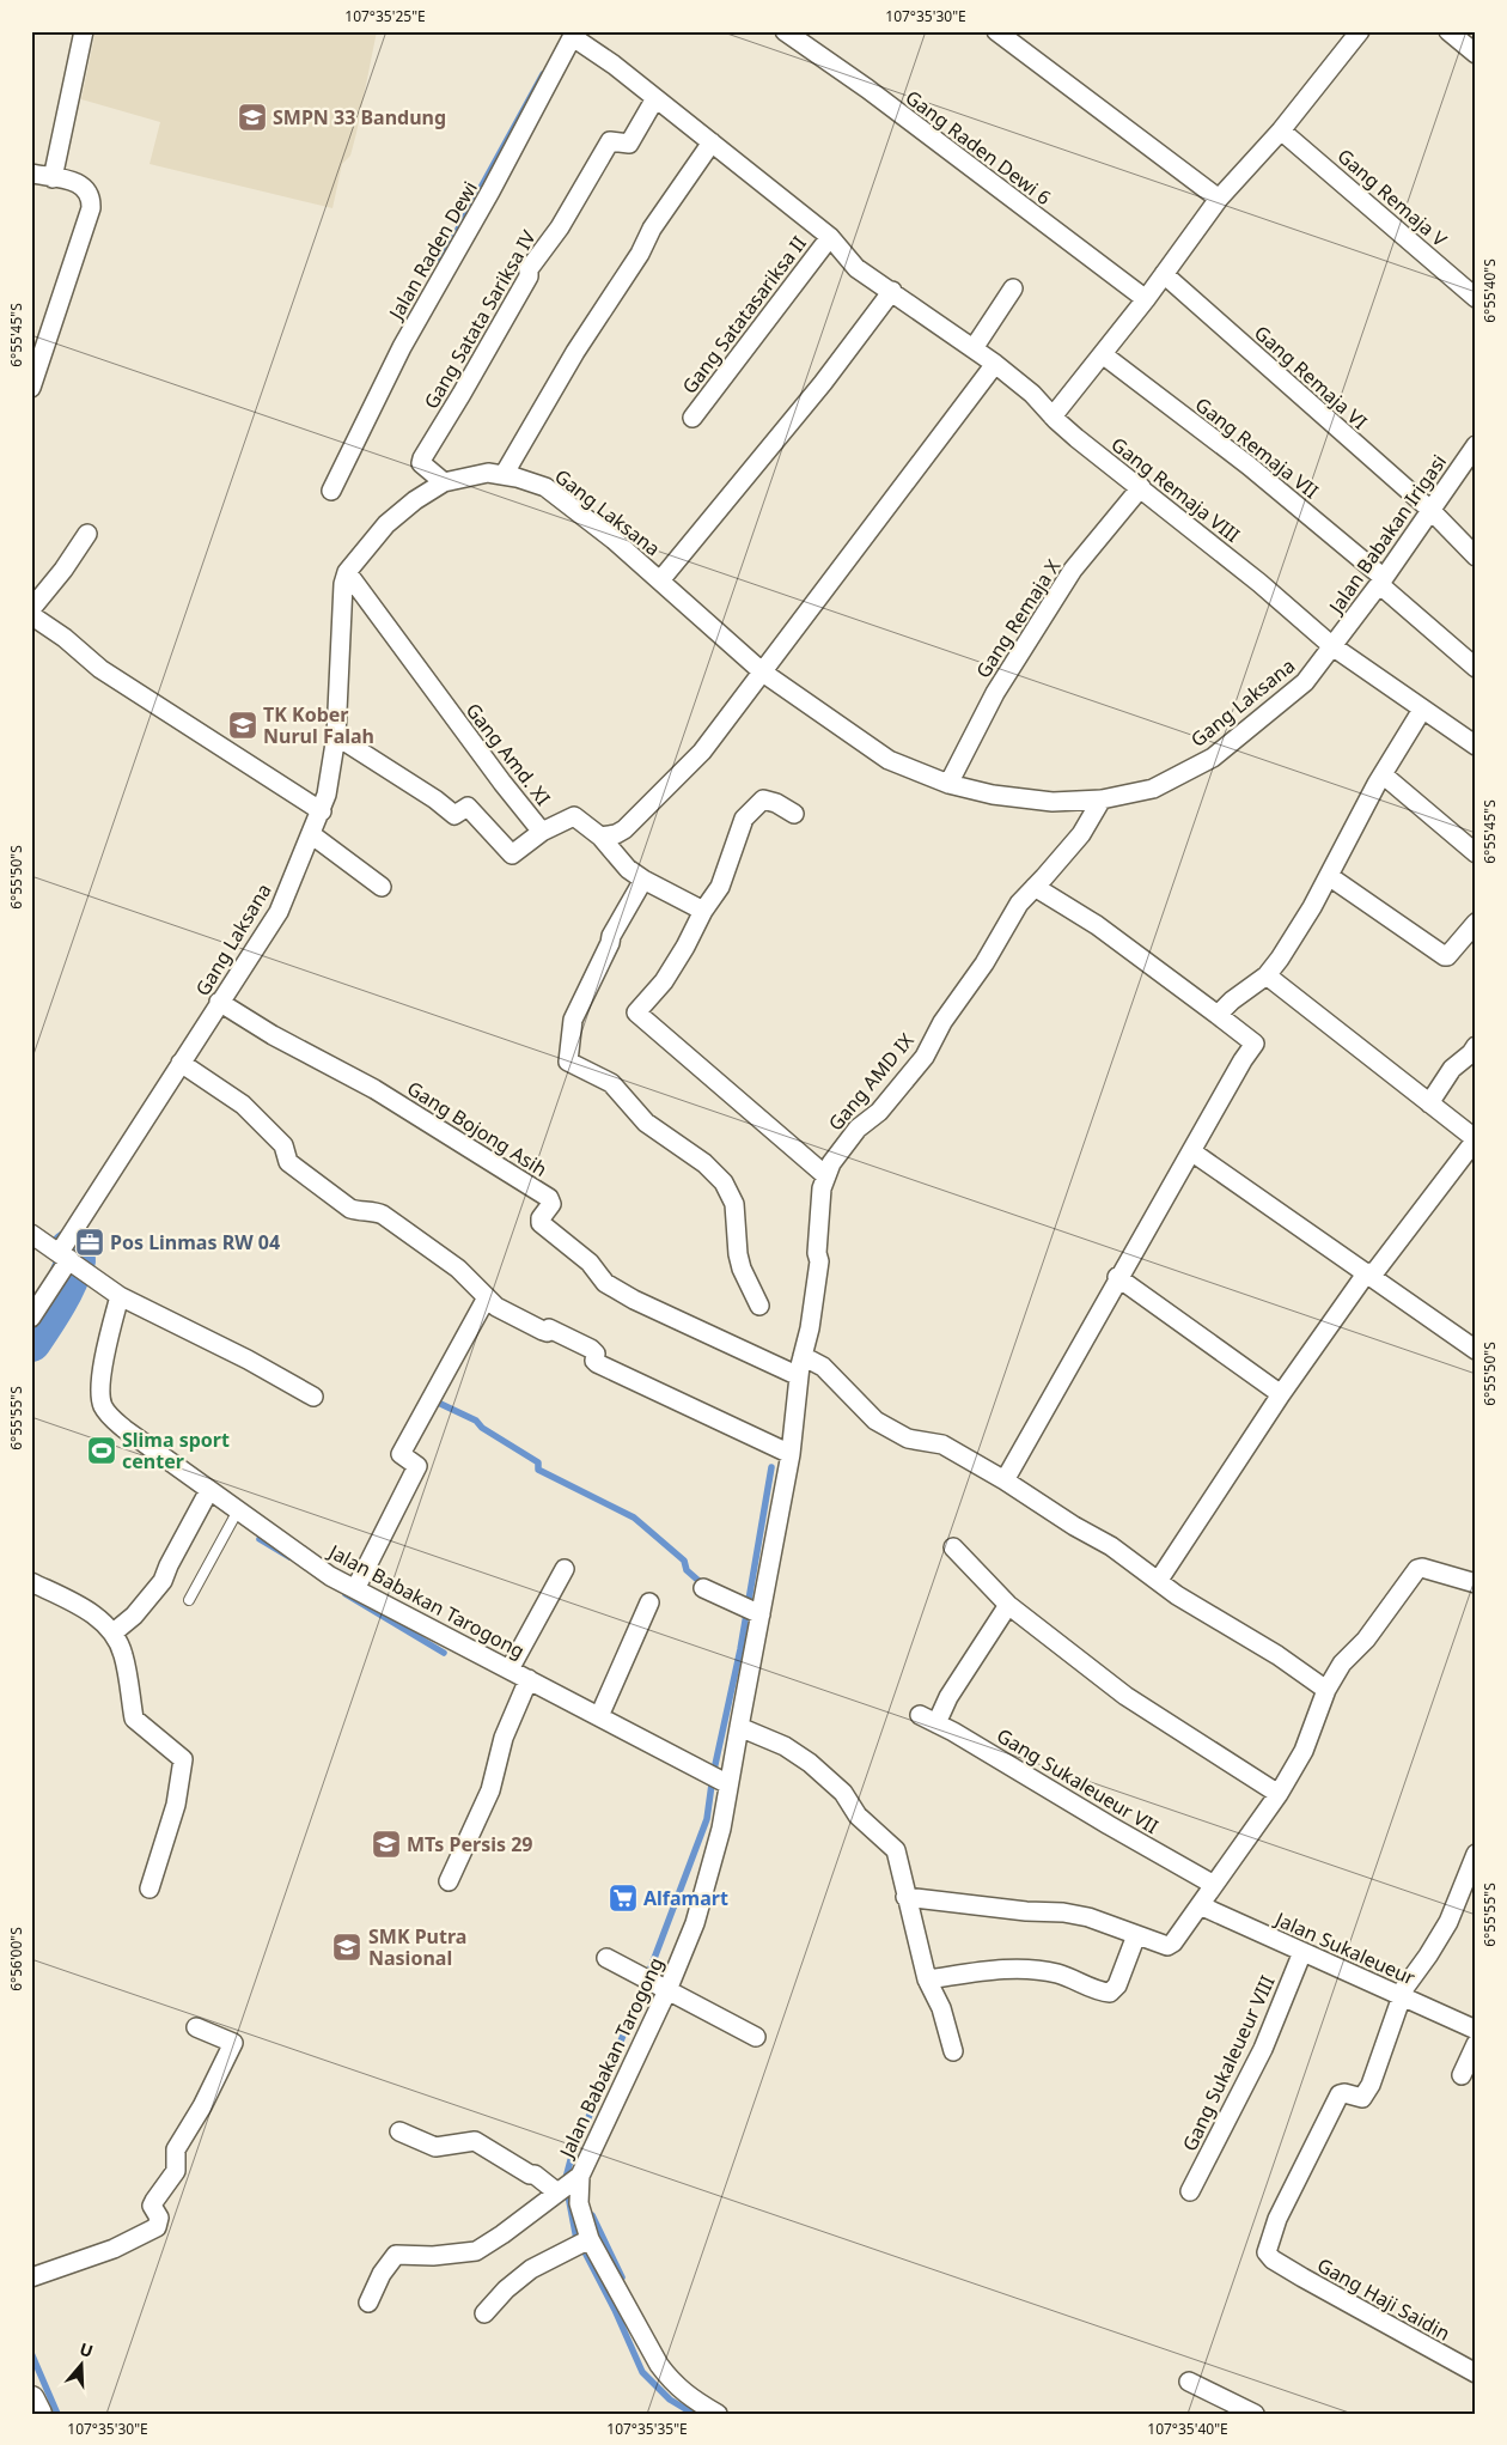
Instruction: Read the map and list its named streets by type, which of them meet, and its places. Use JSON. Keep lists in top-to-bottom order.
{
  "streets": {
    "street": [
      "Gang Raden Dewi 6",
      "Gang Remaja V",
      "Jalan Raden Dewi",
      "Gang Satatasariksa II",
      "Gang Satata Sariksa IV",
      "Gang Remaja VI",
      "Gang Remaja VII",
      "Gang Remaja VIII",
      "Gang Laksana",
      "Jalan Babakan Irigasi",
      "Gang Remaja X",
      "Gang Amd. XI",
      "Gang AMD IX",
      "Gang Bojong Asih",
      "Jalan Babakan Tarogong",
      "Gang Sukaleueur VII",
      "Jalan Sukaleueur",
      "Gang Sukaleueur VIII",
      "Gang Haji Saidin"
    ]
  },
  "crossings": [
    ["Jalan Raden Dewi", "Gang Remaja VIII"],
    ["Gang Satatasariksa II", "Gang Remaja VIII"],
    ["Gang Satata Sariksa IV", "Gang Remaja VIII"],
    ["Gang Satata Sariksa IV", "Gang Laksana"],
    ["Gang Remaja VI", "Jalan Babakan Irigasi"],
    ["Gang Remaja VII", "Jalan Babakan Irigasi"],
    ["Gang Remaja VIII", "Gang Laksana"],
    ["Gang Remaja VIII", "Jalan Babakan Irigasi"],
    ["Gang Remaja VIII", "Gang Remaja X"],
    ["Gang Laksana", "Jalan Babakan Irigasi"],
    ["Gang Laksana", "Gang Remaja X"],
    ["Gang Laksana", "Gang Amd. XI"],
    ["Gang Laksana", "Gang AMD IX"],
    ["Gang Laksana", "Gang Bojong Asih"],
    ["Gang AMD IX", "Gang Bojong Asih"],
    ["Gang AMD IX", "Jalan Babakan Tarogong"],
    ["Gang Bojong Asih", "Jalan Babakan Tarogong"],
    ["Jalan Sukaleueur", "Gang Sukaleueur VIII"],
    ["Jalan Sukaleueur", "Gang Haji Saidin"]
  ],
  "places": {
    "school or university": [
      "SMPN 33 Bandung",
      "TK Kober Nurul Falah",
      "MTs Persis 29",
      "SMK Putra Nasional"
    ],
    "office": ["Pos Linmas RW 04"],
    "sports": ["Slima sport center"],
    "supermarket": ["Alfamart"]
  },
  "north": "top",
  "coordinates": [
    "107°35'25\"E",
    "107°35'30\"E",
    "6°55'40\"S",
    "6°55'45\"S",
    "6°55'50\"S",
    "6°55'55\"S",
    "6°56'00\"S",
    "107°35'35\"E",
    "107°35'40\"E"
  ]
}
